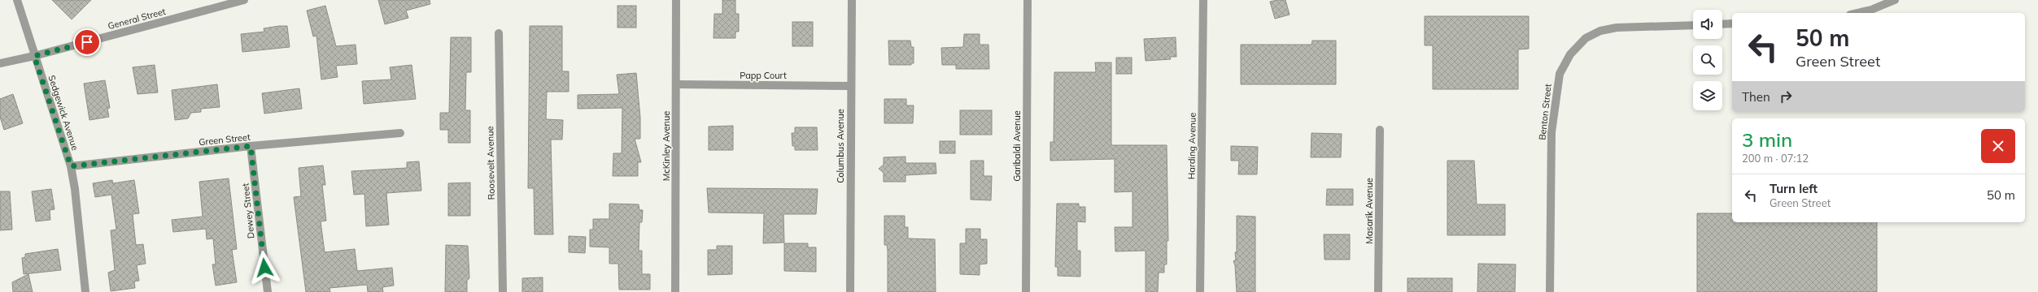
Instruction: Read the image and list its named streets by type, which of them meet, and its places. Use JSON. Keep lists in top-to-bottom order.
{
  "streets": {
    "street": [
      "General Street",
      "Papp Court",
      "Benton Street",
      "Sedgewick Avenue",
      "Green Street",
      "McKinley Avenue",
      "Columbus Avenue",
      "Garibaldi Avenue",
      "Harding Avenue",
      "Roosevelt Avenue",
      "Dewey Street",
      "Masarik Avenue"
    ]
  },
  "crossings": [
    ["General Street", "Sedgewick Avenue"],
    ["Papp Court", "McKinley Avenue"],
    ["Papp Court", "Columbus Avenue"],
    ["Sedgewick Avenue", "Green Street"],
    ["Green Street", "Dewey Street"]
  ],
  "page": {
    "turn": ["50 m", "Green Street"],
    "then": "Then",
    "heading": ["3 min", "200 m · 07:12"],
    "list": [
      {
        "name": "Turn left",
        "note": "Green Street",
        "value": "50 m"
      }
    ]
  }
}
